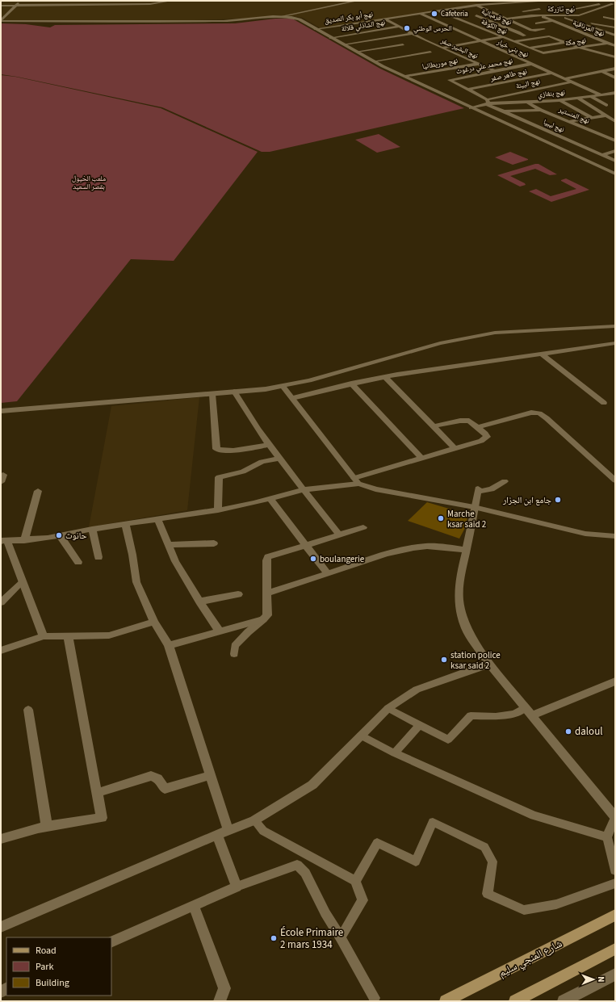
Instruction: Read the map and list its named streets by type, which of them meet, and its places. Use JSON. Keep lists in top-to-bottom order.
{
  "streets": {
    "main road": ["شارع المنجي سليم"],
    "street": [
      "نهج تازركة",
      "نهج قرمبالية",
      "نهج أبو بكر الصديق",
      "نهج الشاذلي قلالة",
      "نهج الكوفة",
      "نهج المرناقية",
      "نهج مكة",
      "نهج البشير صفر",
      "نهج بني خيار",
      "نهج موريطانيا",
      "نهج محمد علي درغوث",
      "نهج طاهر صفر",
      "نهج البيئة",
      "نهج بنغازي",
      "نهج المنستير",
      "نهج ليبيا"
    ]
  },
  "crossings": [
    ["نهج تازركة", "نهج المرناقية"],
    ["نهج أبو بكر الصديق", "نهج الكوفة"],
    ["نهج أبو بكر الصديق", "نهج البشير صفر"],
    ["نهج أبو بكر الصديق", "نهج بني خيار"],
    ["نهج الشاذلي قلالة", "نهج البشير صفر"],
    ["نهج الكوفة", "نهج مكة"],
    ["نهج المرناقية", "نهج مكة"],
    ["نهج البشير صفر", "نهج موريطانيا"],
    ["نهج البشير صفر", "نهج محمد علي درغوث"],
    ["نهج بني خيار", "نهج محمد علي درغوث"],
    ["نهج بني خيار", "نهج طاهر صفر"],
    ["نهج بني خيار", "نهج البيئة"],
    ["نهج بني خيار", "نهج بنغازي"],
    ["نهج محمد علي درغوث", "نهج طاهر صفر"],
    ["نهج محمد علي درغوث", "نهج البيئة"],
    ["نهج محمد علي درغوث", "نهج بنغازي"],
    ["نهج محمد علي درغوث", "نهج ليبيا"],
    ["نهج البيئة", "نهج بنغازي"],
    ["نهج البيئة", "نهج ليبيا"],
    ["نهج بنغازي", "نهج المنستير"],
    ["نهج بنغازي", "نهج ليبيا"]
  ],
  "parks": ["ملعب الخيول بقصر السعيد"],
  "places": [
    "Cafeteria",
    "الحرس الوطني",
    "جامع ابن الجزار",
    "Marche ksar said 2",
    "حانوت",
    "boulangerie",
    "station police ksar said 2",
    "daloul",
    "École Primaire 2 mars 1934"
  ],
  "legend": ["Road", "Park", "Building"],
  "north": "right"
}
